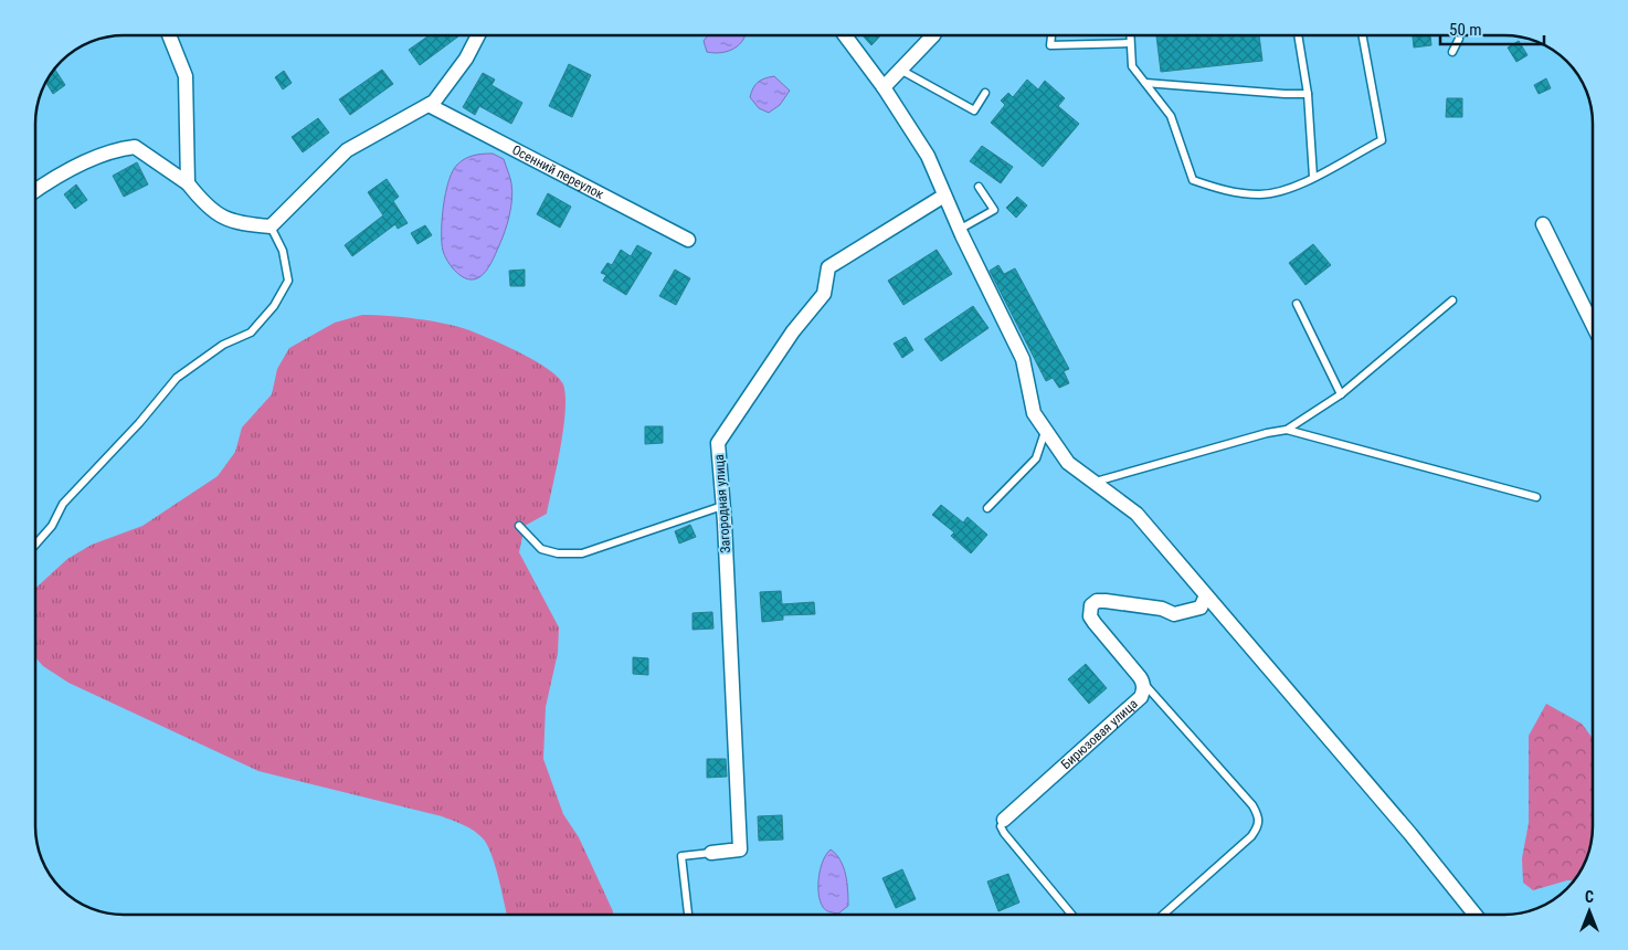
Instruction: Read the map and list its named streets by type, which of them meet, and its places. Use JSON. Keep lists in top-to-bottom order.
{
  "streets": {
    "street": ["Осенний переулок", "Загородная улица", "Бирюзовая улица"]
  },
  "scale_bar": "50 m",
  "north": "top"
}
